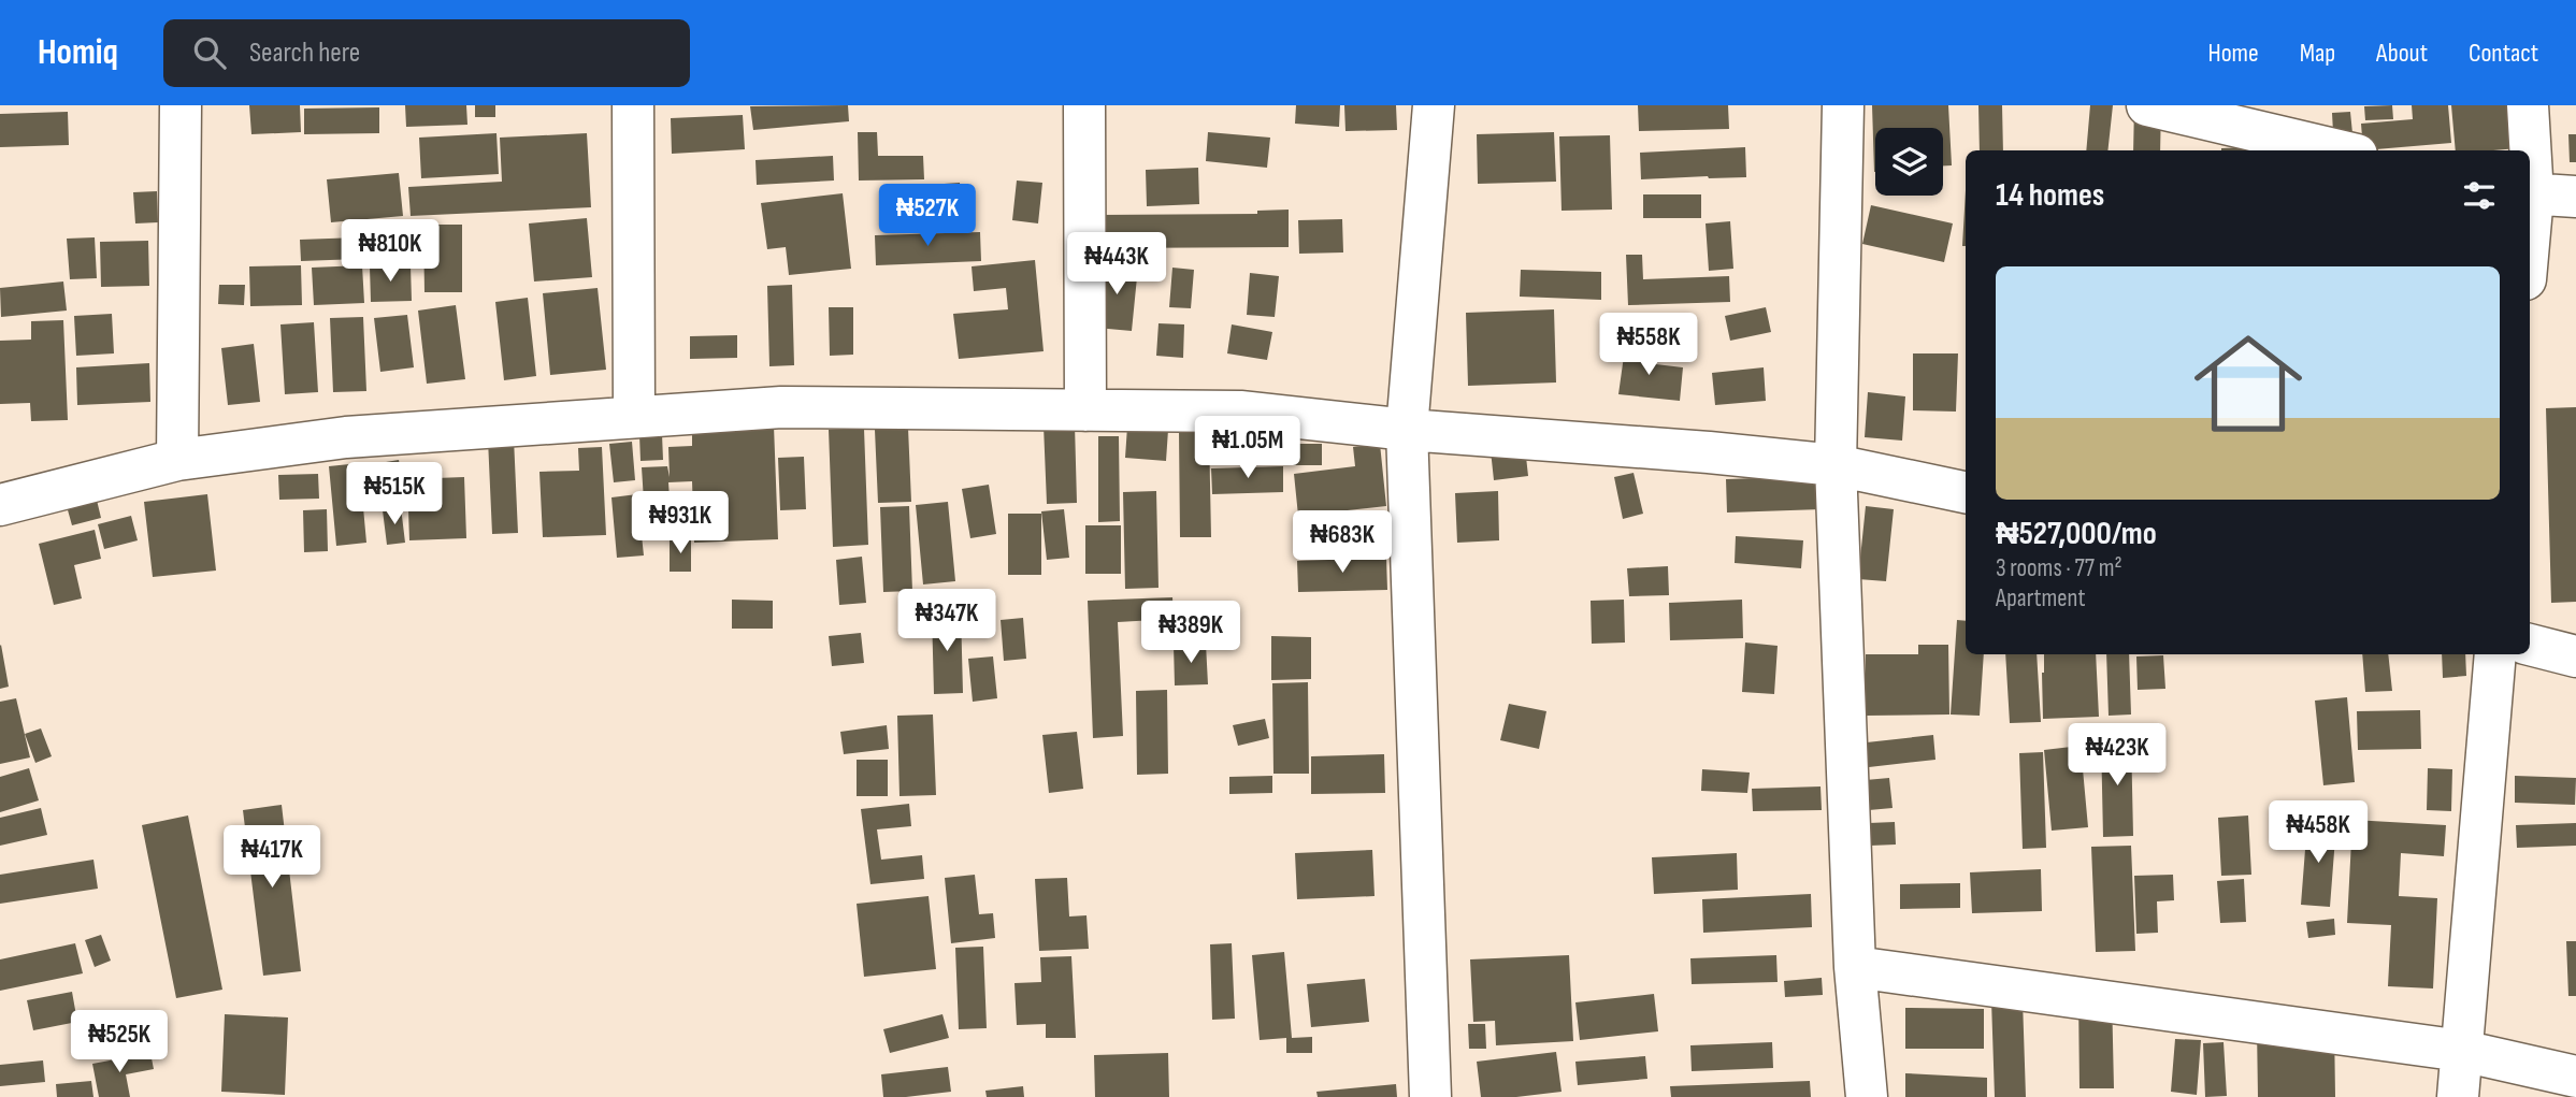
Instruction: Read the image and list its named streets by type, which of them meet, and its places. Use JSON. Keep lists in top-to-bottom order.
{
  "page": {
    "header": "Homiq",
    "search": "Search here",
    "nav": [
      "Home",
      "Map",
      "About",
      "Contact"
    ],
    "heading": "14 homes",
    "price": [
      "₦527K",
      "₦810K",
      "₦443K",
      "₦558K",
      "₦1.05M",
      "₦515K",
      "₦931K",
      "₦683K",
      "₦347K",
      "₦389K",
      "₦423K",
      "₦458K",
      "₦417K",
      "₦525K"
    ],
    "list": [
      {
        "name": "₦527,000/mo",
        "note": "3 rooms · 77 m² · Apartment"
      }
    ]
  }
}
